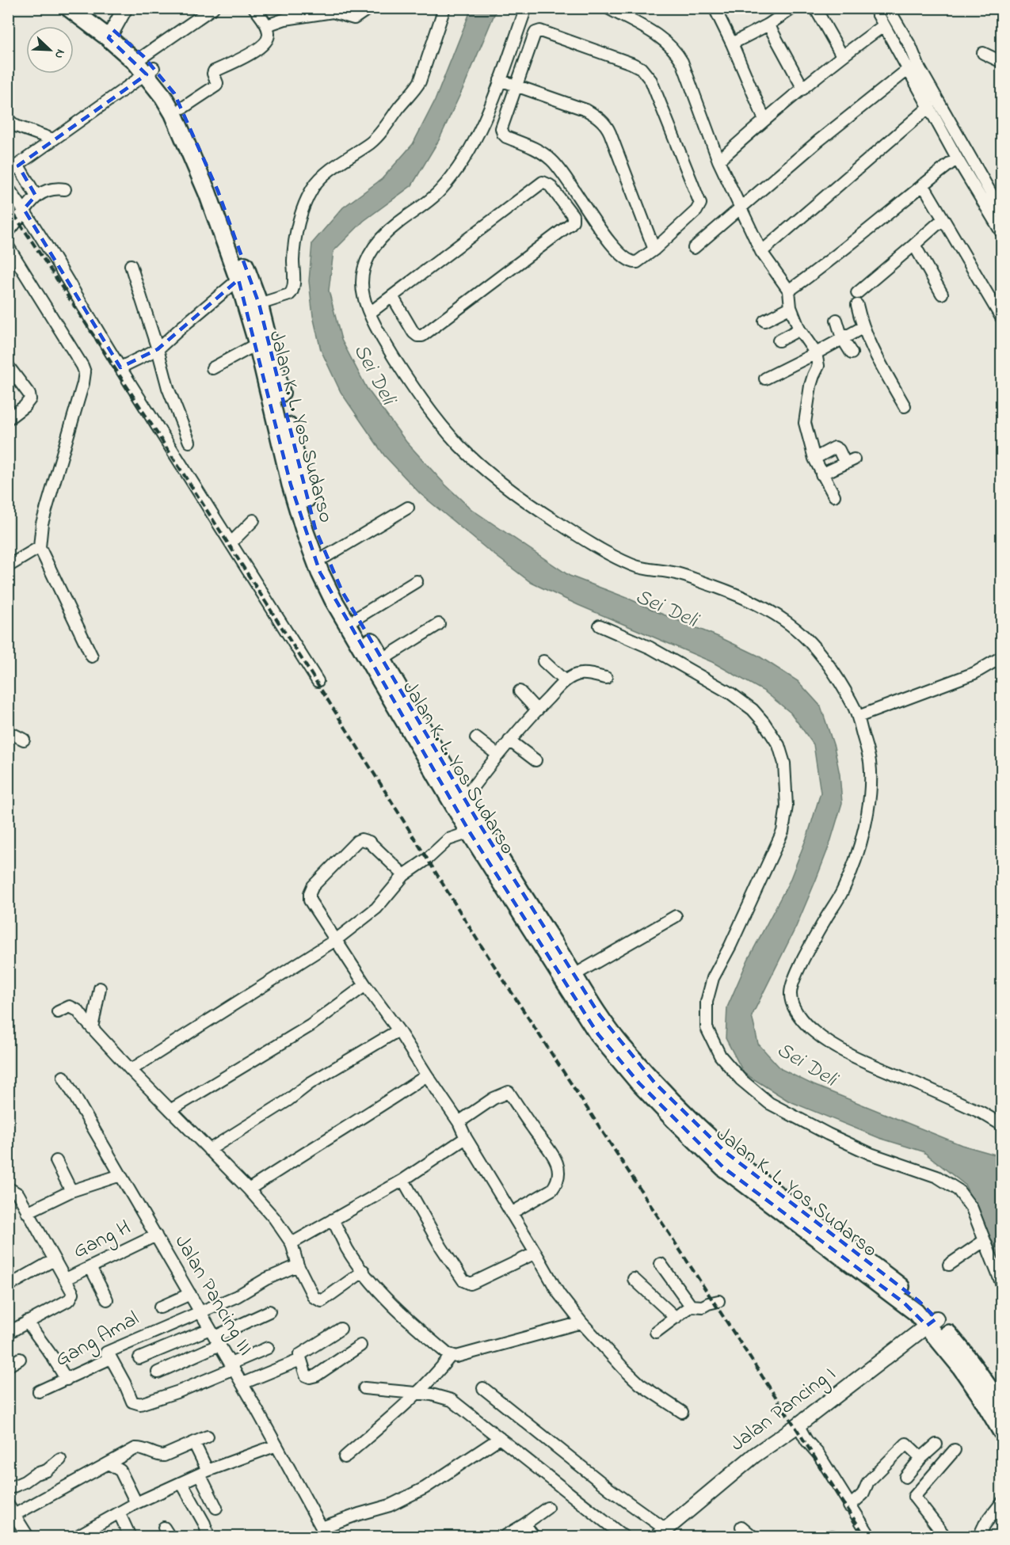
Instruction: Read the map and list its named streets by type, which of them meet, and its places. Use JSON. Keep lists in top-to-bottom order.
{
  "streets": {
    "highway": ["Jalan K. L. Yos Sudarso"],
    "main road": ["Jalan Pancing I"],
    "street": ["Gang H", "Jalan Pancing III", "Gang Amal"]
  },
  "crossings": [
    ["Jalan K. L. Yos Sudarso", "Jalan Pancing I"],
    ["Gang H", "Jalan Pancing III"],
    ["Jalan Pancing III", "Gang Amal"]
  ],
  "water": ["Sei Deli"],
  "north": "bottom right"
}
